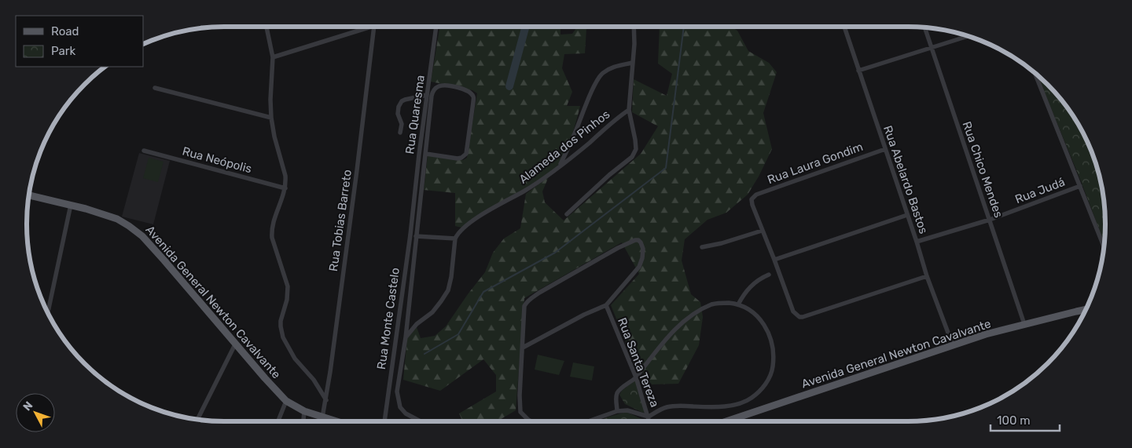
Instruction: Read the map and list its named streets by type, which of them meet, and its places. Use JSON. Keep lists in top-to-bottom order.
{
  "streets": {
    "main road": ["Avenida General Newton Cavalvante"],
    "street": [
      "Rua Quaresma",
      "Alameda dos Pinhos",
      "Rua Neópolis",
      "Rua Laura Gondim",
      "Rua Chico Mendes",
      "Rua Abelardo Bastos",
      "Rua Judá",
      "Rua Tobias Barreto",
      "Rua Monte Castelo",
      "Rua Santa Tereza"
    ]
  },
  "crossings": [
    ["Rua Quaresma", "Rua Monte Castelo"],
    ["Rua Laura Gondim", "Rua Abelardo Bastos"],
    ["Rua Chico Mendes", "Rua Judá"],
    ["Rua Chico Mendes", "Avenida General Newton Cavalvante"],
    ["Rua Abelardo Bastos", "Rua Judá"],
    ["Rua Abelardo Bastos", "Avenida General Newton Cavalvante"],
    ["Rua Tobias Barreto", "Avenida General Newton Cavalvante"]
  ],
  "legend": ["Road", "Park"],
  "scale_bar": "100 m",
  "north": "top left"
}
